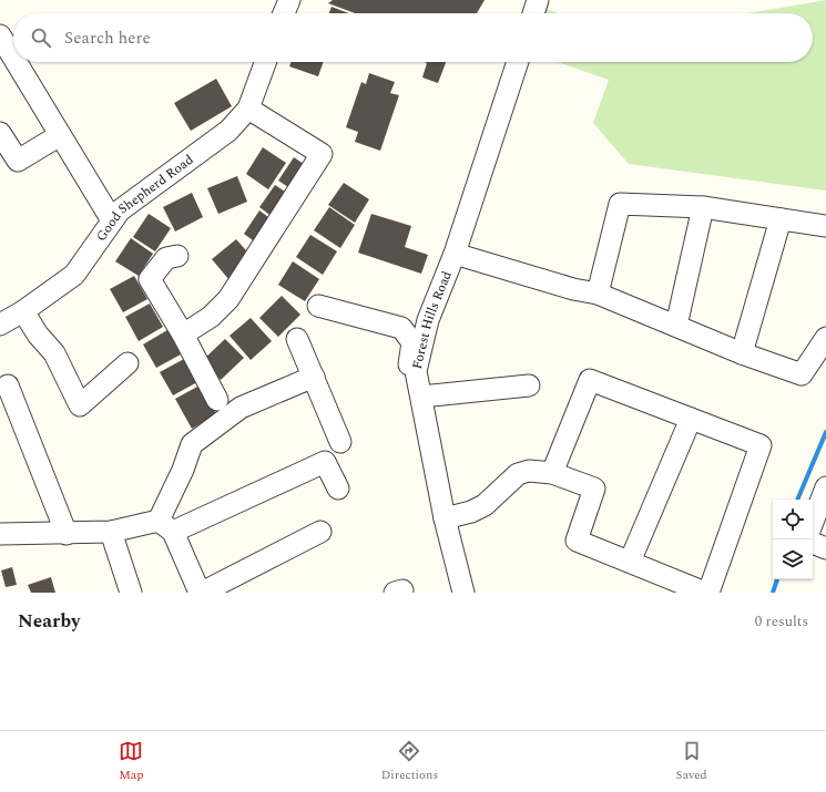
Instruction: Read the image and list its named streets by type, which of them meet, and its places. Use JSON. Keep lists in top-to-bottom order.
{
  "streets": {
    "street": ["Good Shepherd Road", "Forest Hills Road"]
  },
  "page": {
    "search": "Search here",
    "heading": ["Nearby", "0 results"],
    "nav": ["Map", "Directions", "Saved"]
  }
}
